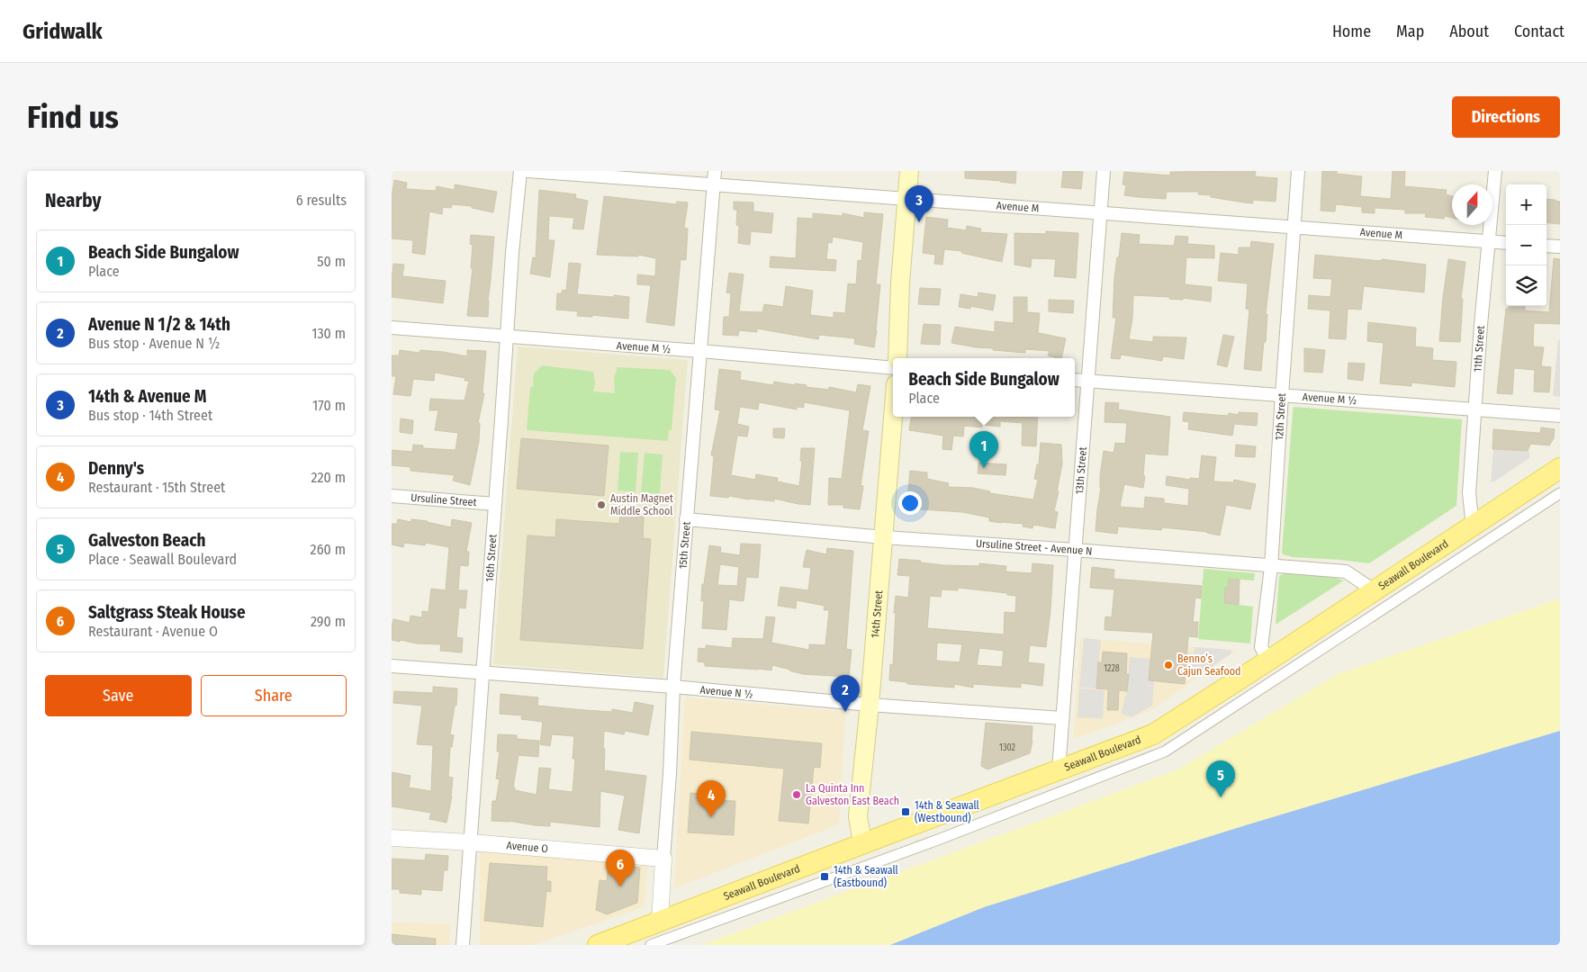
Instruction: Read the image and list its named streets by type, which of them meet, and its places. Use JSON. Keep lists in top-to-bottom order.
{
  "streets": {
    "main road": ["Seawall Boulevard", "14th Street"],
    "street": [
      "Avenue M",
      "Avenue M ½",
      "11th Street",
      "12th Street",
      "13th Street",
      "Ursuline Street",
      "15th Street",
      "Ursuline Street - Avenue N",
      "16th Street",
      "Avenue N ½",
      "Avenue O"
    ]
  },
  "crossings": [
    ["Avenue M", "11th Street"],
    ["Avenue M", "12th Street"],
    ["Avenue M", "13th Street"],
    ["Avenue M", "15th Street"],
    ["Avenue M ½", "11th Street"],
    ["Avenue M ½", "12th Street"],
    ["Avenue M ½", "13th Street"],
    ["Avenue M ½", "15th Street"],
    ["Avenue M ½", "16th Street"],
    ["11th Street", "Seawall Boulevard"],
    ["12th Street", "Ursuline Street - Avenue N"],
    ["12th Street", "Seawall Boulevard"],
    ["13th Street", "Ursuline Street - Avenue N"],
    ["13th Street", "Seawall Boulevard"],
    ["13th Street", "Avenue N ½"],
    ["Ursuline Street", "16th Street"],
    ["15th Street", "Ursuline Street - Avenue N"],
    ["15th Street", "Seawall Boulevard"],
    ["15th Street", "Avenue N ½"],
    ["15th Street", "Avenue O"],
    ["Ursuline Street - Avenue N", "Seawall Boulevard"],
    ["Ursuline Street - Avenue N", "14th Street"],
    ["16th Street", "Avenue N ½"],
    ["16th Street", "Avenue O"],
    ["Seawall Boulevard", "14th Street"],
    ["14th Street", "Avenue N ½"]
  ],
  "places": {
    "other": ["Austin Magnet Middle School", "Benno’s Cajun Seafood", "La Quinta Inn Galveston East Beach"],
    "transit": ["14th & Seawall (Westbound)", "14th & Seawall (Eastbound)"]
  },
  "house_numbers": ["1228", "1302"],
  "north": "top",
  "page": {
    "header": "Gridwalk",
    "nav": [
      "Home",
      "Map",
      "About",
      "Contact"
    ],
    "buttons": [
      "Directions",
      ["Save", "Share"]
    ],
    "title": "Find us",
    "heading": ["Nearby", "6 results"],
    "map_buttons": ["+", "−"],
    "pins": [
      "3",
      "1",
      "2",
      "5",
      "4",
      "6"
    ],
    "list": [
      {
        "mark": "1",
        "name": "Beach Side Bungalow",
        "note": "Place",
        "value": "50 m"
      },
      {
        "mark": "2",
        "name": "Avenue N 1/2 & 14th",
        "note": "Bus stop · Avenue N ½",
        "value": "130 m"
      },
      {
        "mark": "3",
        "name": "14th & Avenue M",
        "note": "Bus stop · 14th Street",
        "value": "170 m"
      },
      {
        "mark": "4",
        "name": "Denny's",
        "note": "Restaurant · 15th Street",
        "value": "220 m"
      },
      {
        "mark": "5",
        "name": "Galveston Beach",
        "note": "Place · Seawall Boulevard",
        "value": "260 m"
      },
      {
        "mark": "6",
        "name": "Saltgrass Steak House",
        "note": "Restaurant · Avenue O",
        "value": "290 m"
      }
    ],
    "popup": ["Beach Side Bungalow", "Place"]
  }
}
